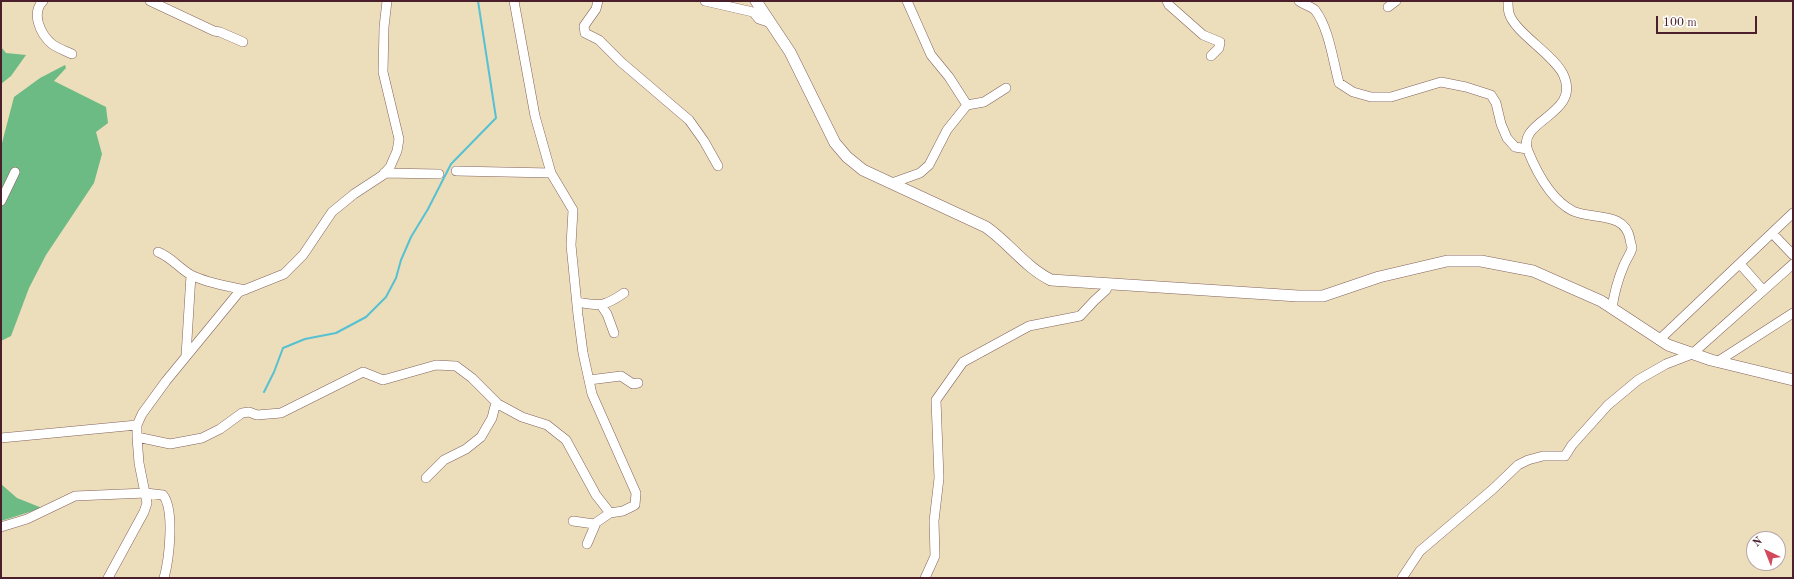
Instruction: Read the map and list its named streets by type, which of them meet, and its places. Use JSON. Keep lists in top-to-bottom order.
{
  "scale_bar": "100 m",
  "north": "top left"
}
